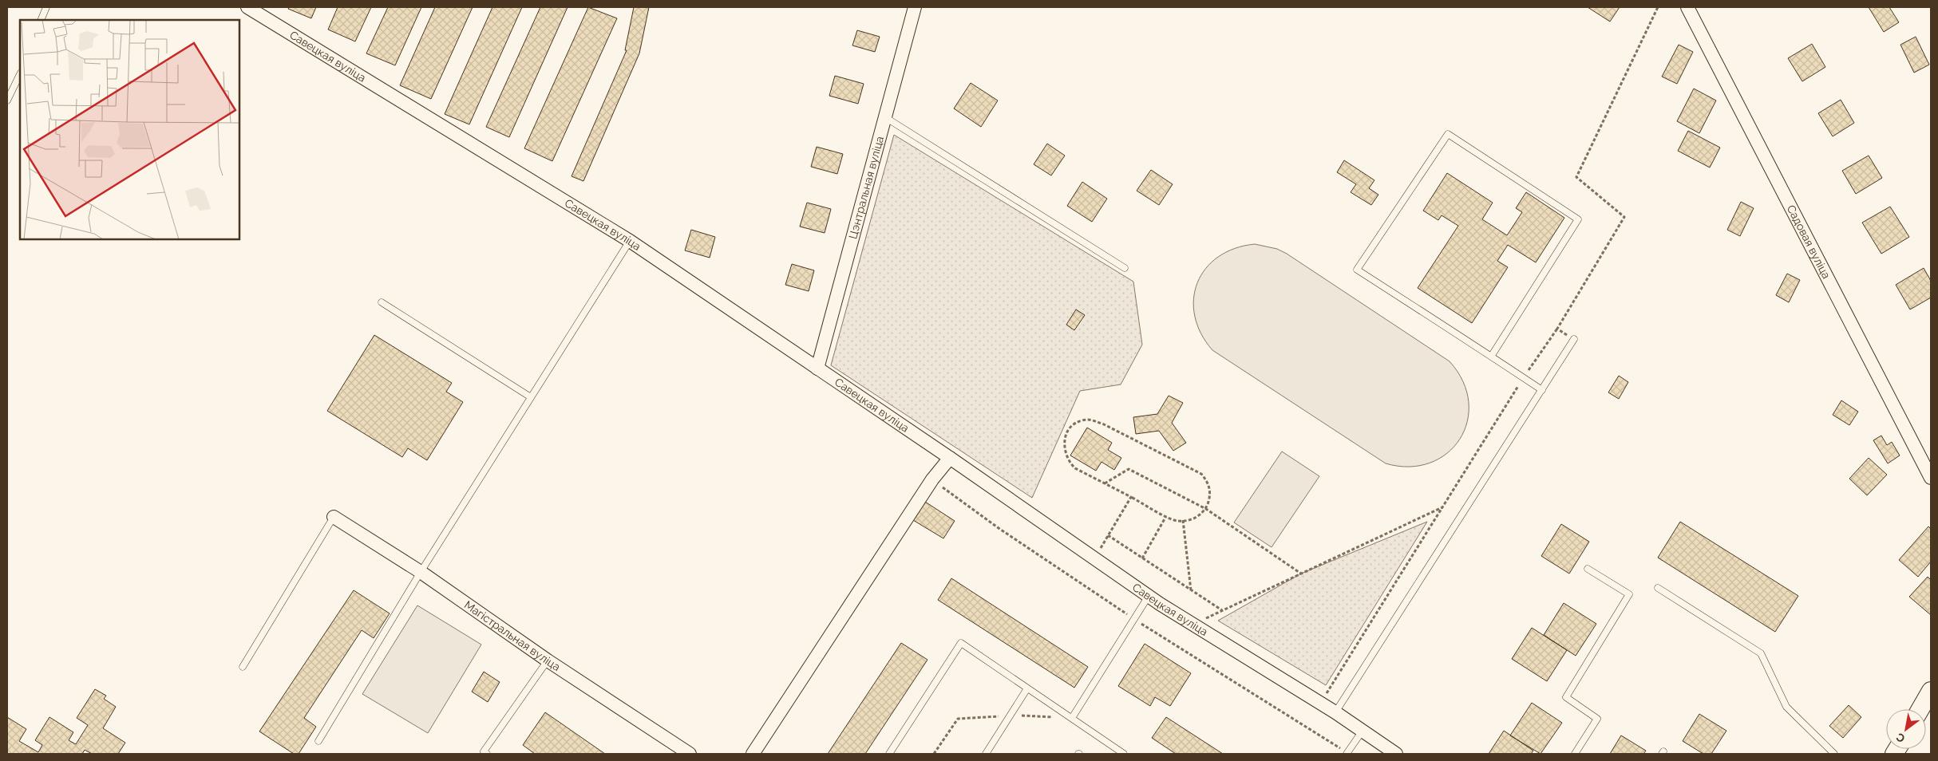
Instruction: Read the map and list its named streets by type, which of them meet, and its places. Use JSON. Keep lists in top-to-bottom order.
{
  "streets": {
    "street": [
      "Савецкая вуліца",
      "Цэнтральная вуліца",
      "Садовая вуліца",
      "Магістральная вуліца"
    ]
  },
  "crossings": [
    ["Савецкая вуліца", "Цэнтральная вуліца"]
  ],
  "north": "bottom left"
}
